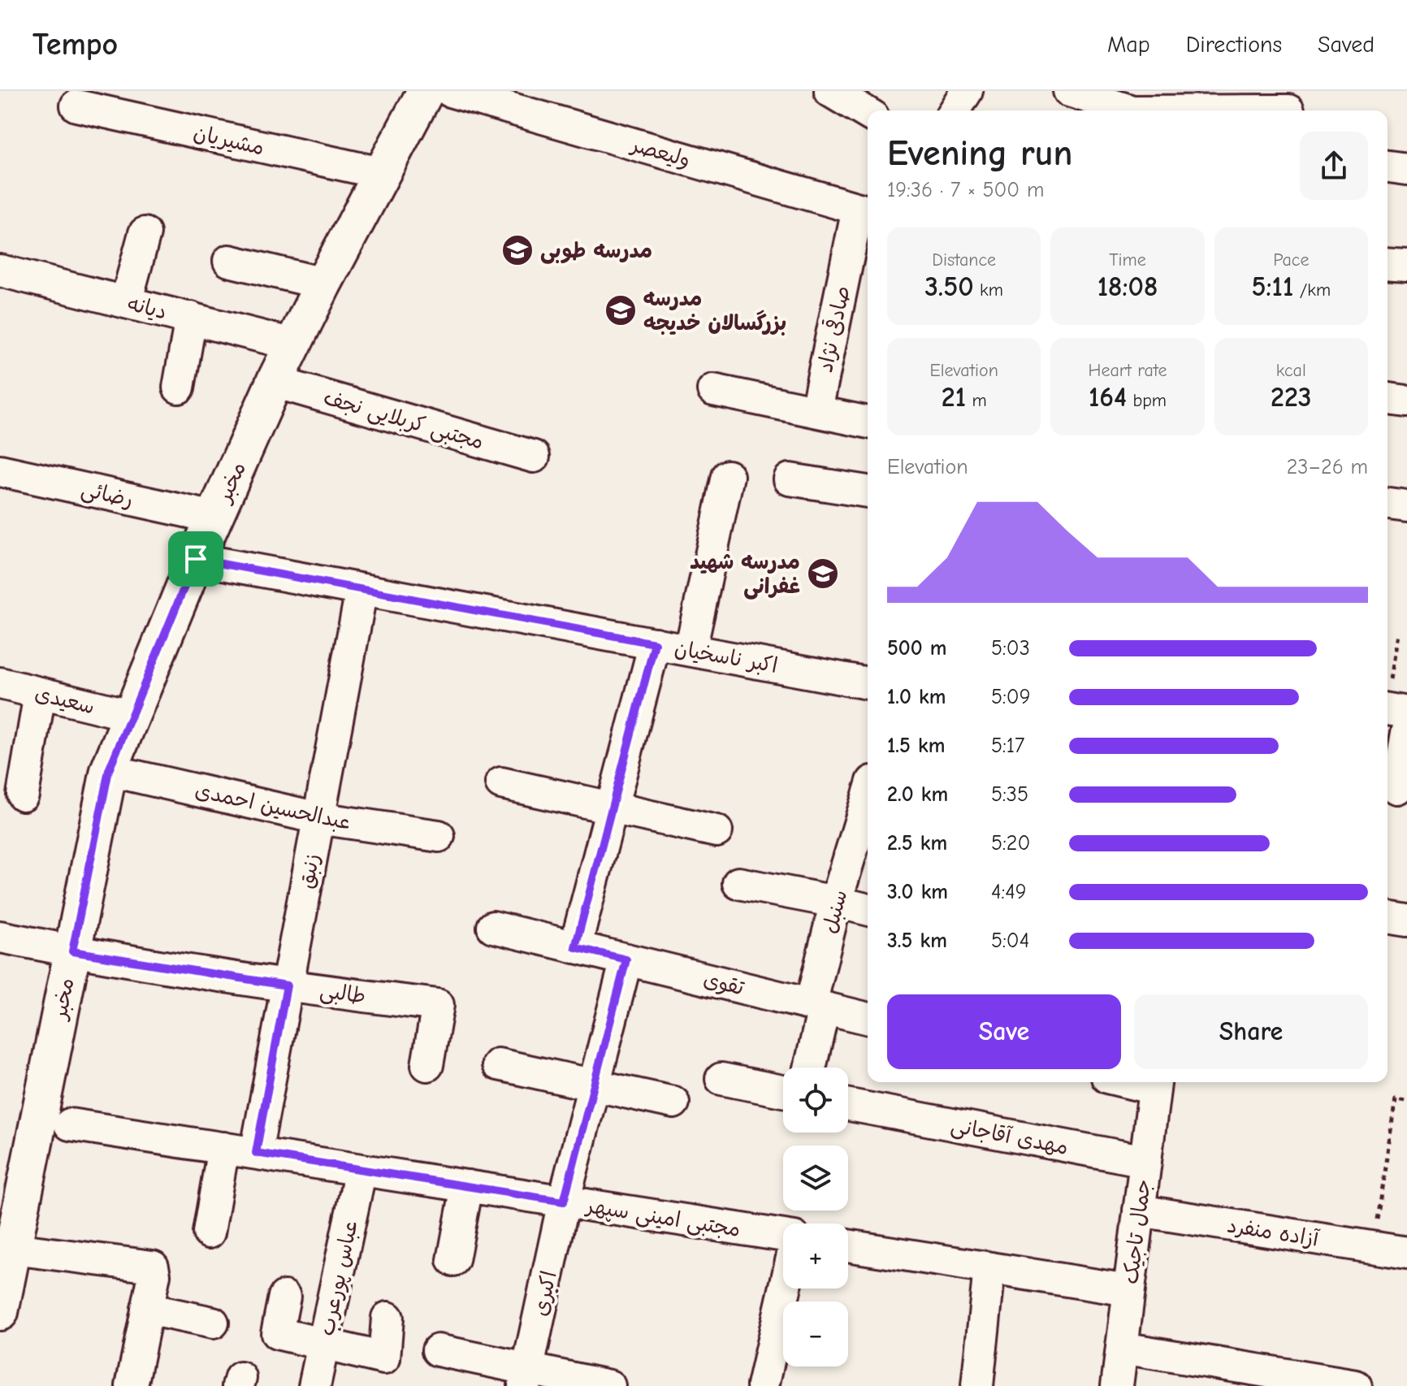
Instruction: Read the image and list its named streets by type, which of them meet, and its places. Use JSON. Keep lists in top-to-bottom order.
{
  "streets": {
    "main road": ["مخبر"],
    "street": [
      "مشیریان",
      "ولیعصر",
      "دیانه",
      "صادقی نژاد",
      "مجتبی کربلایی نجف",
      "رضائی",
      "اکبر ناسخیان",
      "سعیدی",
      "عبدالحسین احمدی",
      "زنبق",
      "سنبل",
      "تقوی",
      "طالبی",
      "مهدی آقاجانی",
      "مجتبی امینی سپهر",
      "جمال تاجیک",
      "آزاده منفرد",
      "عباس پورعرب",
      "اکبری"
    ]
  },
  "crossings": [
    ["مشیریان", "مخبر"],
    ["ولیعصر", "صادقی نژاد"],
    ["دیانه", "مخبر"],
    ["مجتبی کربلایی نجف", "مخبر"],
    ["مخبر", "رضائی"],
    ["مخبر", "اکبر ناسخیان"],
    ["مخبر", "سعیدی"],
    ["مخبر", "عبدالحسین احمدی"],
    ["مخبر", "طالبی"],
    ["اکبر ناسخیان", "زنبق"],
    ["عبدالحسین احمدی", "زنبق"],
    ["زنبق", "طالبی"],
    ["زنبق", "مجتبی امینی سپهر"],
    ["سنبل", "تقوی"],
    ["تقوی", "اکبری"],
    ["مهدی آقاجانی", "جمال تاجیک"],
    ["مجتبی امینی سپهر", "عباس پورعرب"],
    ["مجتبی امینی سپهر", "اکبری"],
    ["جمال تاجیک", "آزاده منفرد"]
  ],
  "places": {
    "school or university": ["مدرسه طوبی", "مدرسه بزرگسالان خدیجه", "مدرسه شهید غفرانی"]
  },
  "page": {
    "header": "Tempo",
    "nav": ["Map", "Directions", "Saved"],
    "heading": ["Evening run", "19:36 · 7 × 500 m"],
    "stats": [
      ["Distance", "3.50 km"],
      ["Time", "18:08"],
      ["Pace", "5:11 /km"],
      ["Elevation", "21 m"],
      ["Heart rate", "164 bpm"],
      ["kcal", "223"]
    ],
    "chart": ["Elevation", "23–26 m"],
    "list": [
      {
        "name": "500 m",
        "note": "5:03"
      },
      {
        "name": "1.0 km",
        "note": "5:09"
      },
      {
        "name": "1.5 km",
        "note": "5:17"
      },
      {
        "name": "2.0 km",
        "note": "5:35"
      },
      {
        "name": "2.5 km",
        "note": "5:20"
      },
      {
        "name": "3.0 km",
        "note": "4:49"
      },
      {
        "name": "3.5 km",
        "note": "5:04"
      }
    ],
    "buttons": ["Save", "Share"],
    "map_buttons": ["+", "−"]
  }
}
